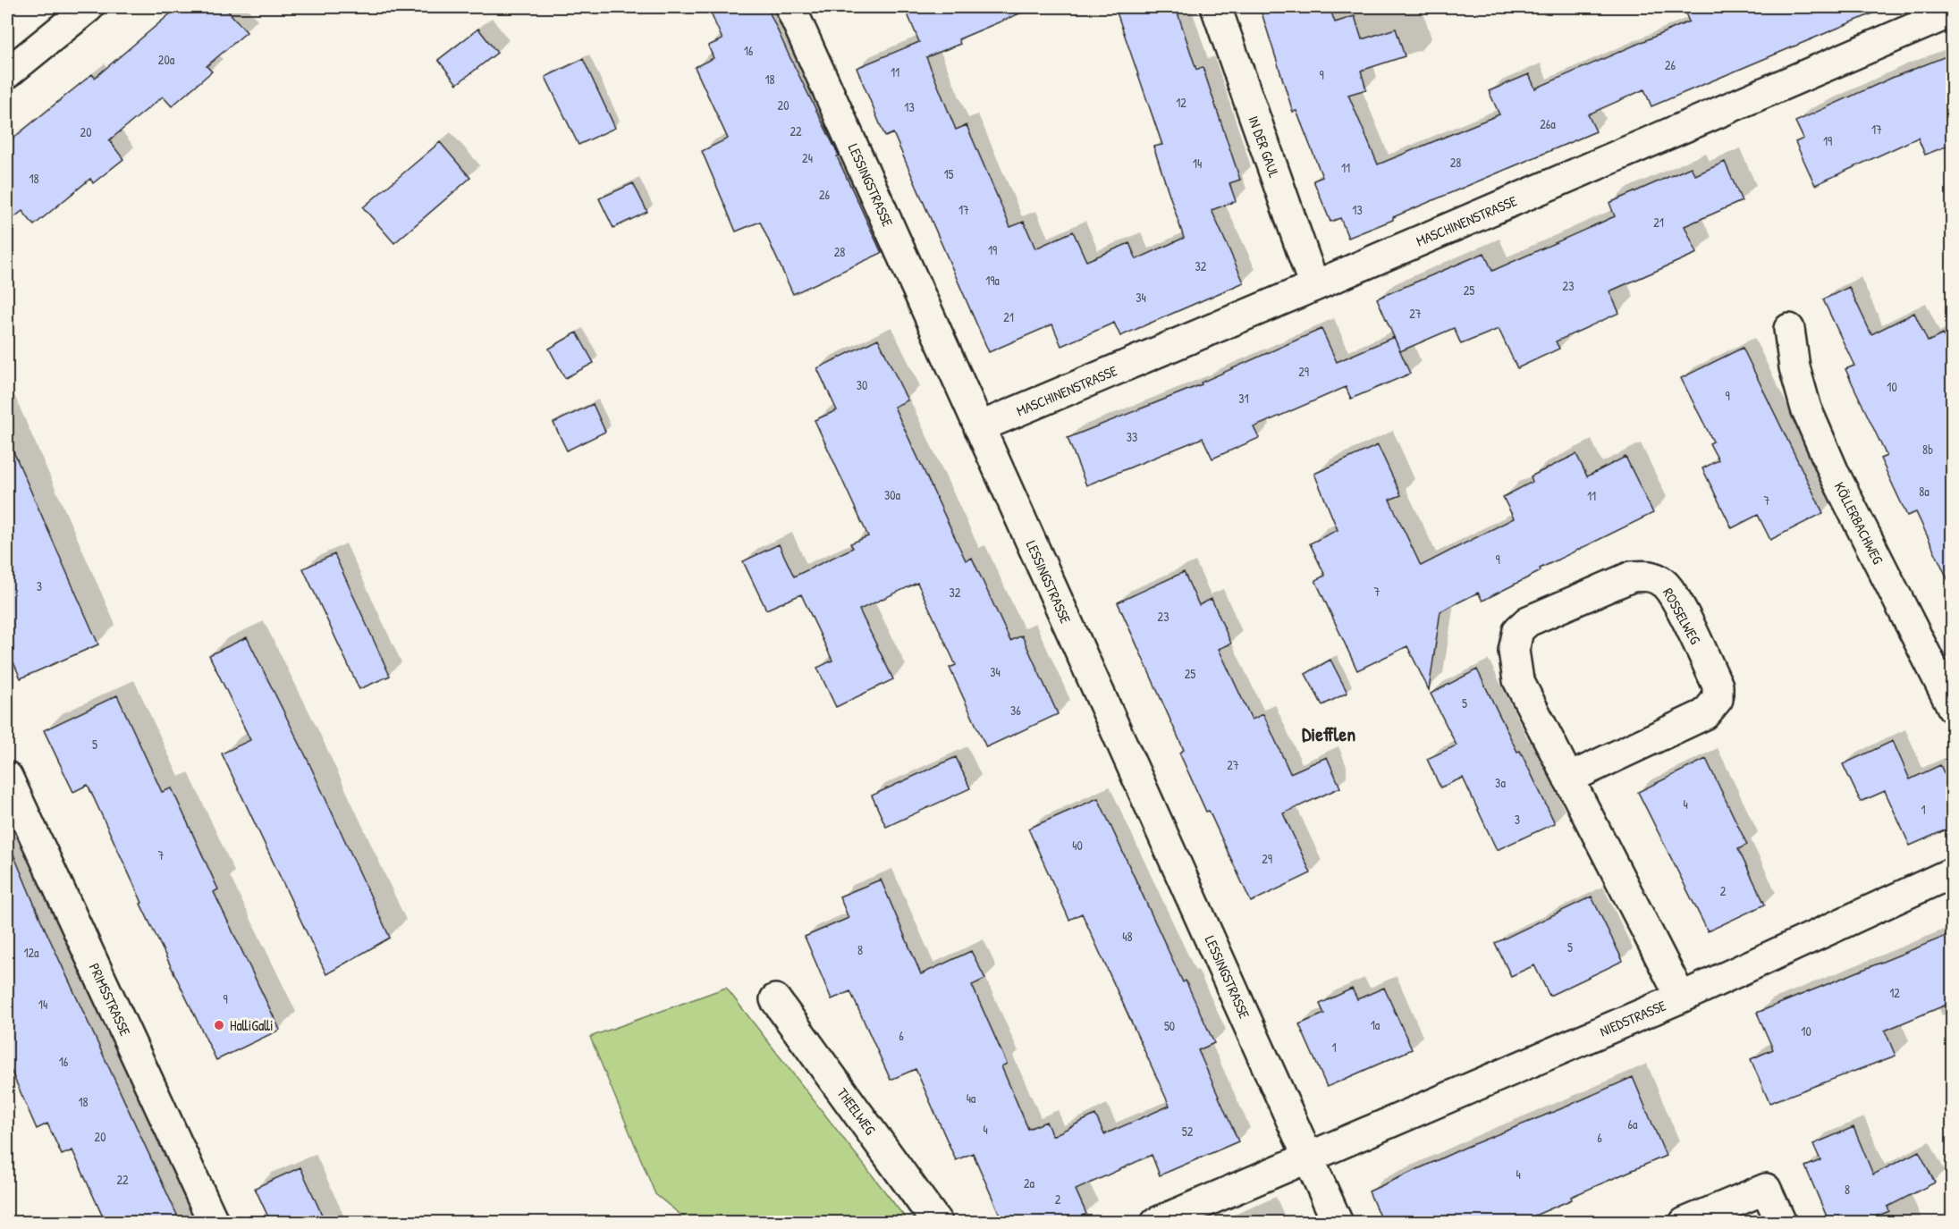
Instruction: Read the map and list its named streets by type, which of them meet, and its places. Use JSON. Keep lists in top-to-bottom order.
{
  "streets": {
    "street": [
      "IN DER GAUL",
      "LESSINGSTRASSE",
      "MASCHINENSTRASSE",
      "KÖLLERBACHWEG",
      "ROSSELWEG",
      "PRIMSSTRASSE",
      "NIEDSTRASSE",
      "THEELWEG"
    ]
  },
  "crossings": [
    ["IN DER GAUL", "MASCHINENSTRASSE"],
    ["LESSINGSTRASSE", "MASCHINENSTRASSE"],
    ["LESSINGSTRASSE", "NIEDSTRASSE"],
    ["ROSSELWEG", "NIEDSTRASSE"]
  ],
  "districts": ["Diefflen"],
  "places": ["HalliGalli"],
  "house_numbers": [
    "16",
    "20a",
    "26",
    "11",
    "9",
    "18",
    "12",
    "20",
    "13",
    "26a",
    "17",
    "22",
    "20",
    "19",
    "24",
    "28",
    "14",
    "11",
    "15",
    "18",
    "26",
    "17",
    "13",
    "21",
    "19",
    "28",
    "32",
    "19a",
    "23",
    "25",
    "34",
    "27",
    "21",
    "29",
    "30",
    "10",
    "9",
    "31",
    "33",
    "8b",
    "8a",
    "30a",
    "11",
    "7",
    "9",
    "3",
    "7",
    "32",
    "23",
    "34",
    "25",
    "5",
    "36",
    "5",
    "27",
    "3a",
    "4",
    "1",
    "3",
    "40",
    "7",
    "29",
    "2",
    "48",
    "5",
    "8",
    "12a",
    "12",
    "9",
    "14",
    "1a",
    "50",
    "10",
    "6",
    "1",
    "16",
    "4a",
    "18",
    "6a",
    "4",
    "52",
    "20",
    "6",
    "4",
    "22",
    "2a",
    "8",
    "2"
  ]
}
